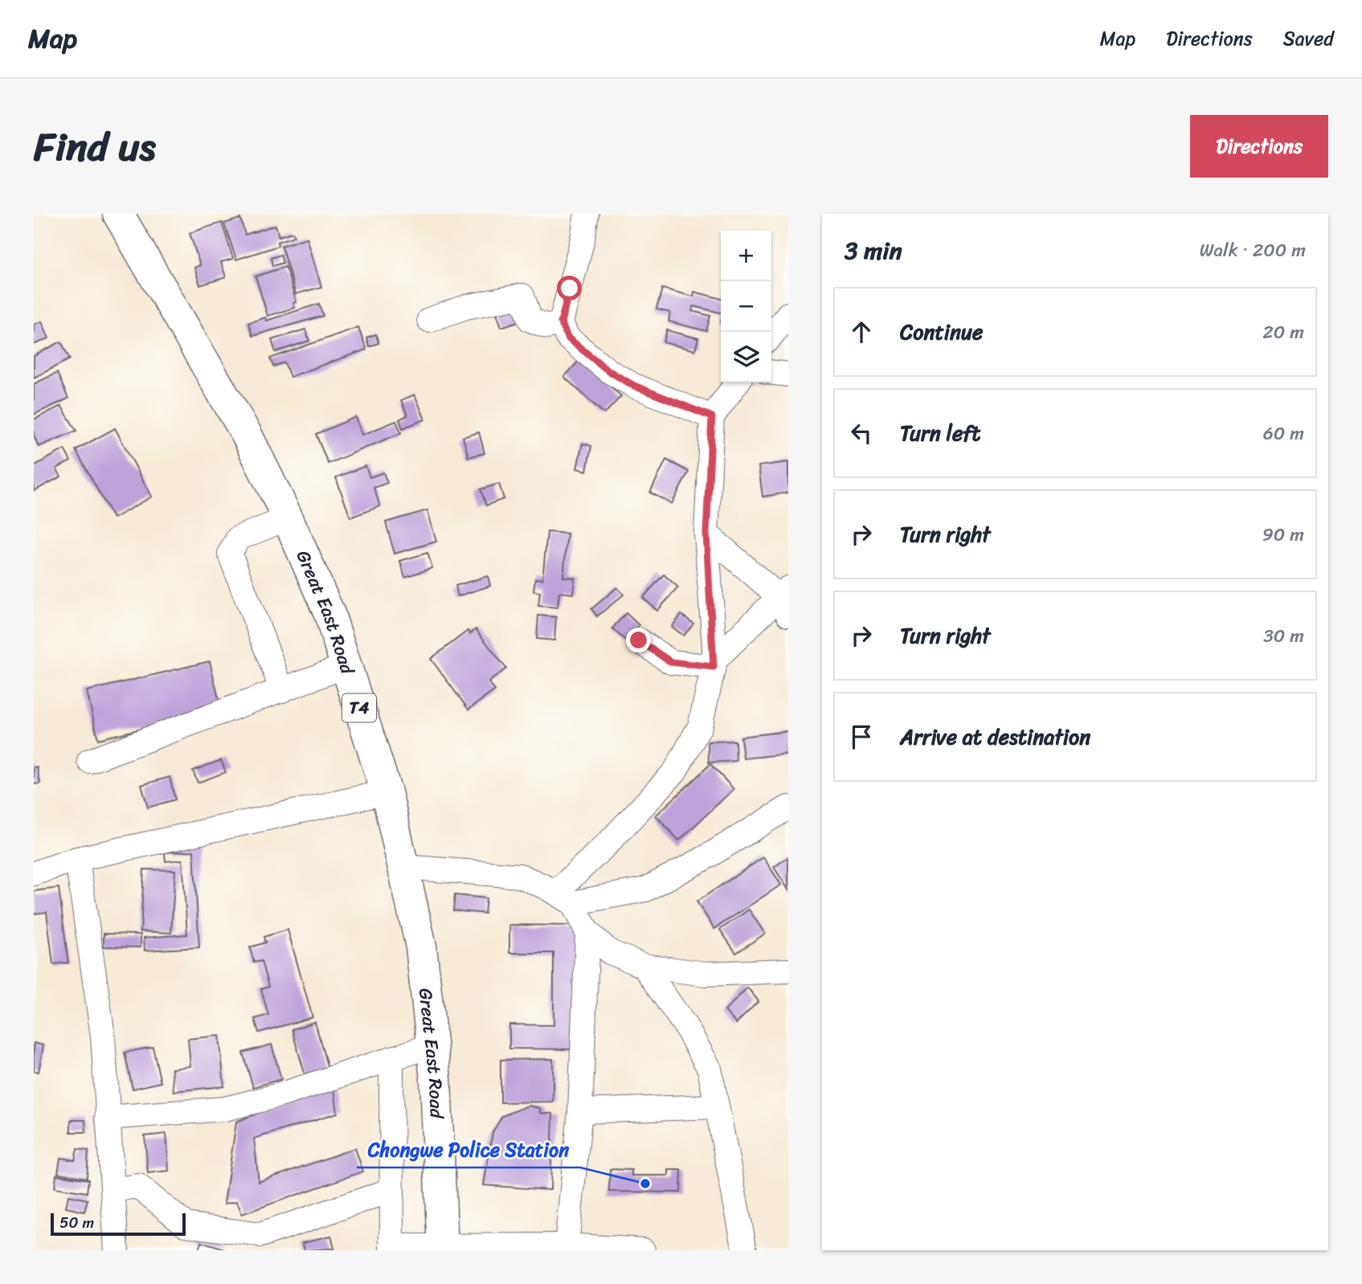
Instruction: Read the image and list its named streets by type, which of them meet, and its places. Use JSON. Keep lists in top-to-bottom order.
{
  "streets": {
    "highway": ["Great East Road", "T4"]
  },
  "places": ["Chongwe Police Station"],
  "scale_bar": "50 m",
  "page": {
    "header": "Map",
    "nav": ["Map", "Directions", "Saved"],
    "title": "Find us",
    "buttons": "Directions",
    "heading": ["3 min", "Walk · 200 m"],
    "map_buttons": ["+", "−"],
    "list": [
      ["Continue", "20 m"],
      ["Turn left", "60 m"],
      ["Turn right", "90 m"],
      ["Turn right", "30 m"],
      "Arrive at destination"
    ],
    "scale": "50 m"
  }
}
